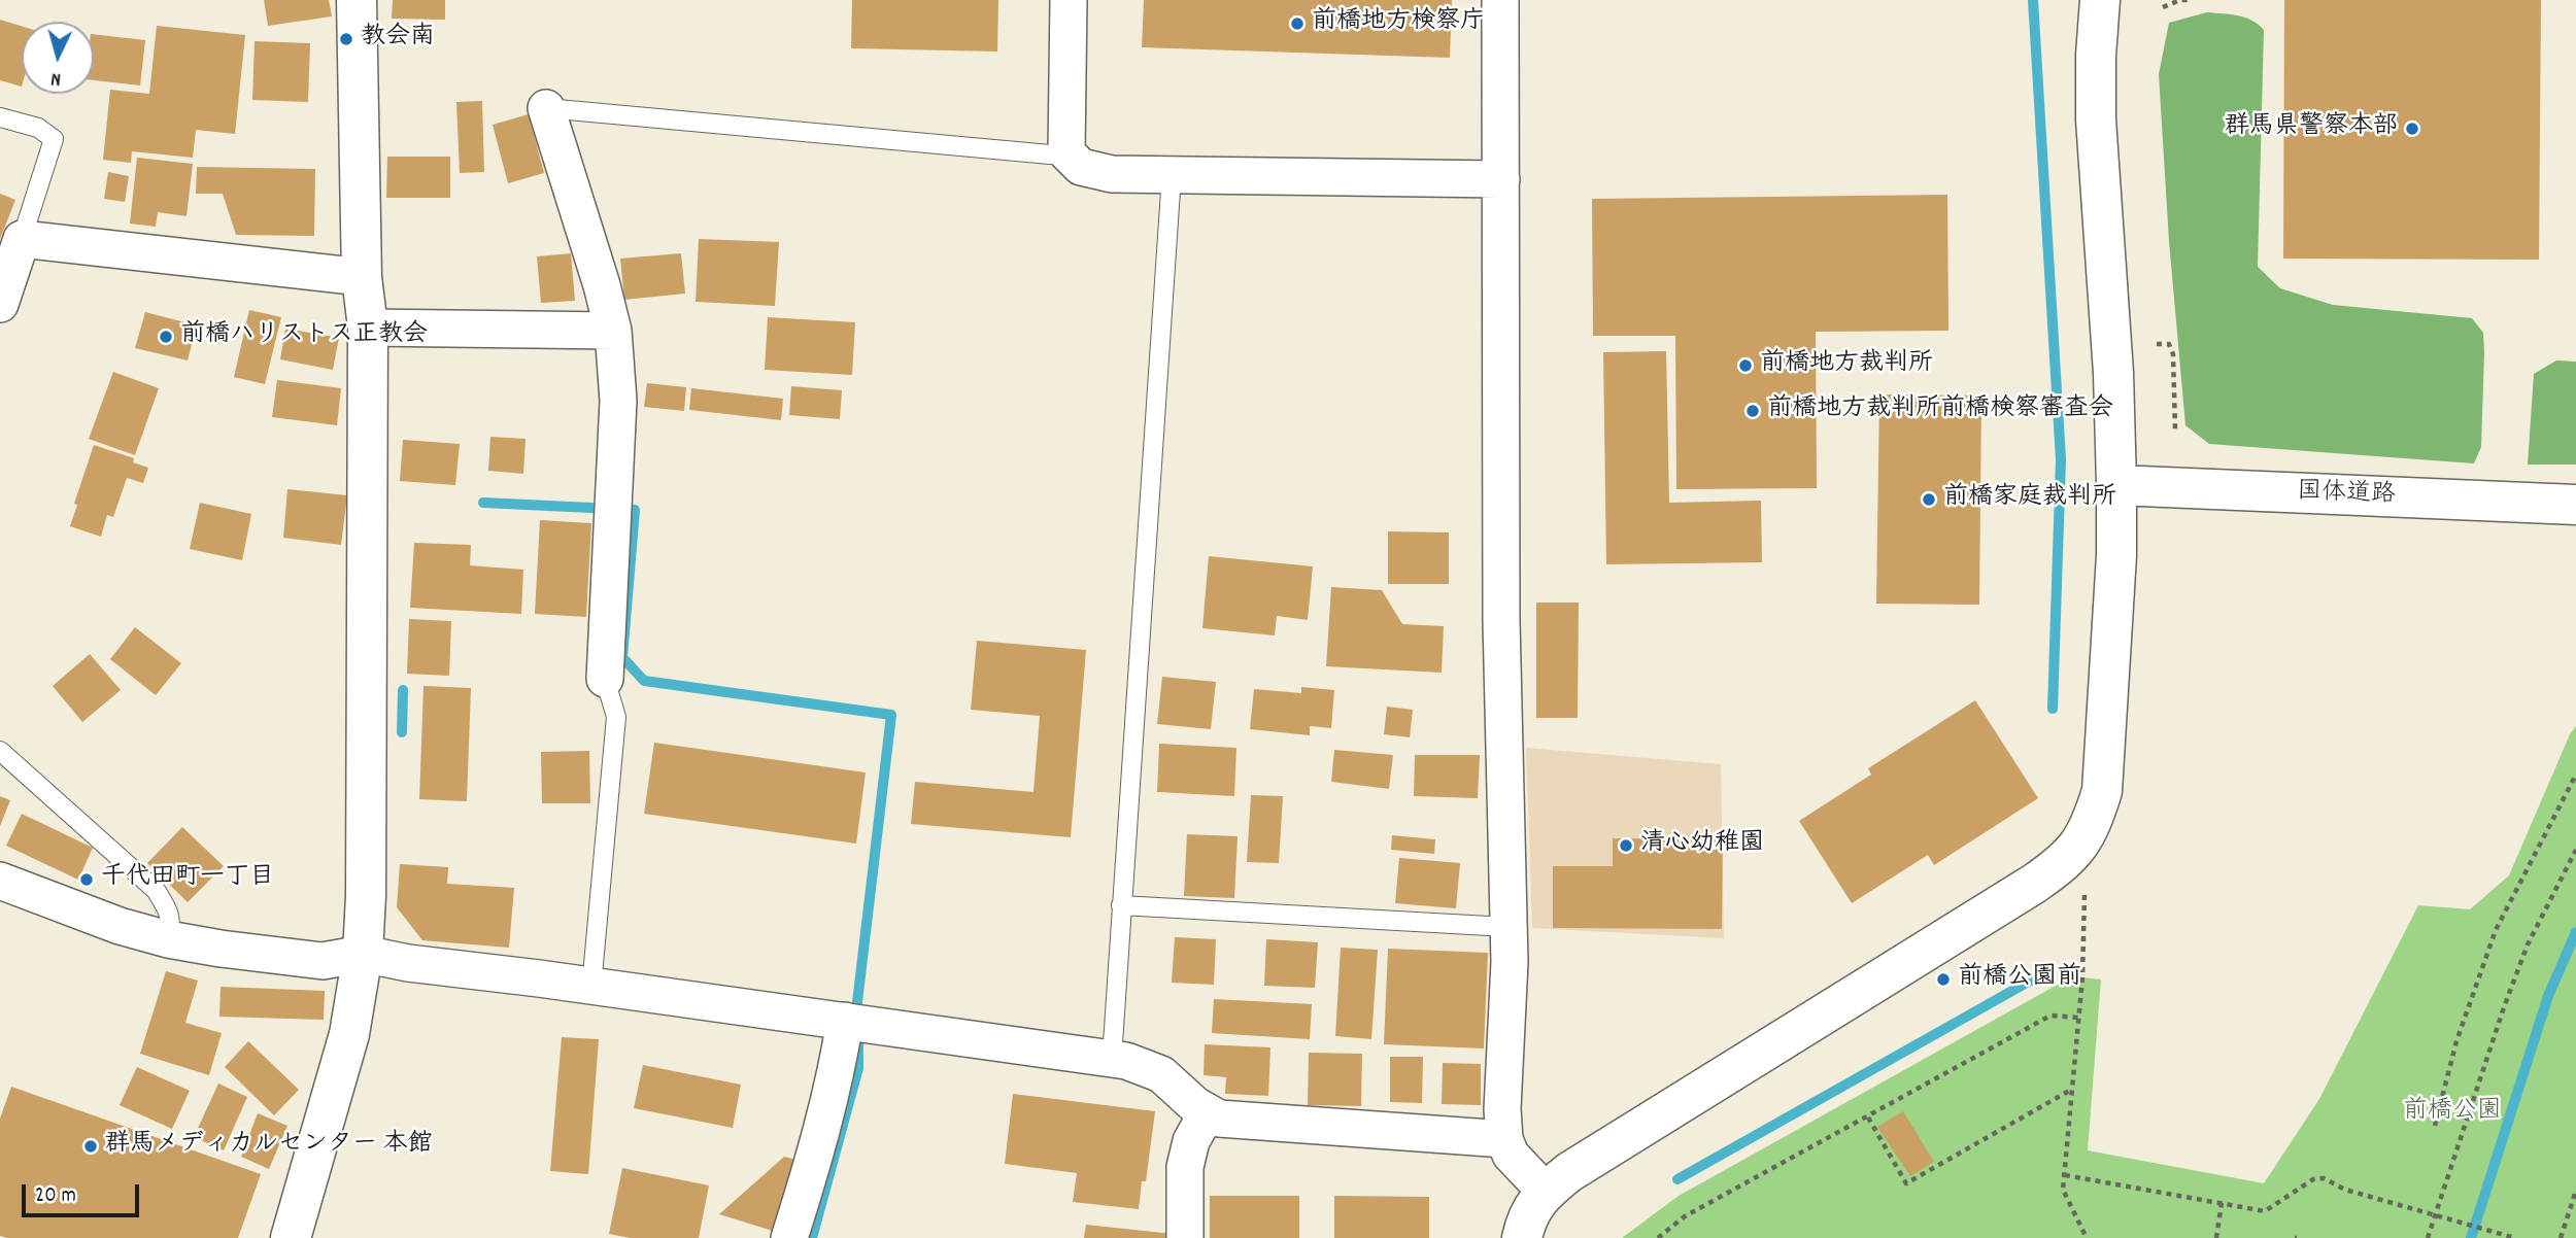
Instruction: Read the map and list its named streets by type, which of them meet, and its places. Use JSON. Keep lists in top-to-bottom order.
{
  "streets": {
    "street": ["国体道路"]
  },
  "parks": ["前橋公園"],
  "places": [
    "前橋地方検察庁",
    "教会南",
    "群馬県警察本部",
    "前橋ハリストス正教会",
    "前橋地方裁判所",
    "前橋地方裁判所前橋検察審査会",
    "前橋家庭裁判所",
    "清心幼稚園",
    "千代田町一丁目",
    "前橋公園前",
    "群馬メディカルセンター 本館"
  ],
  "scale_bar": "20 m",
  "north": "bottom"
}
